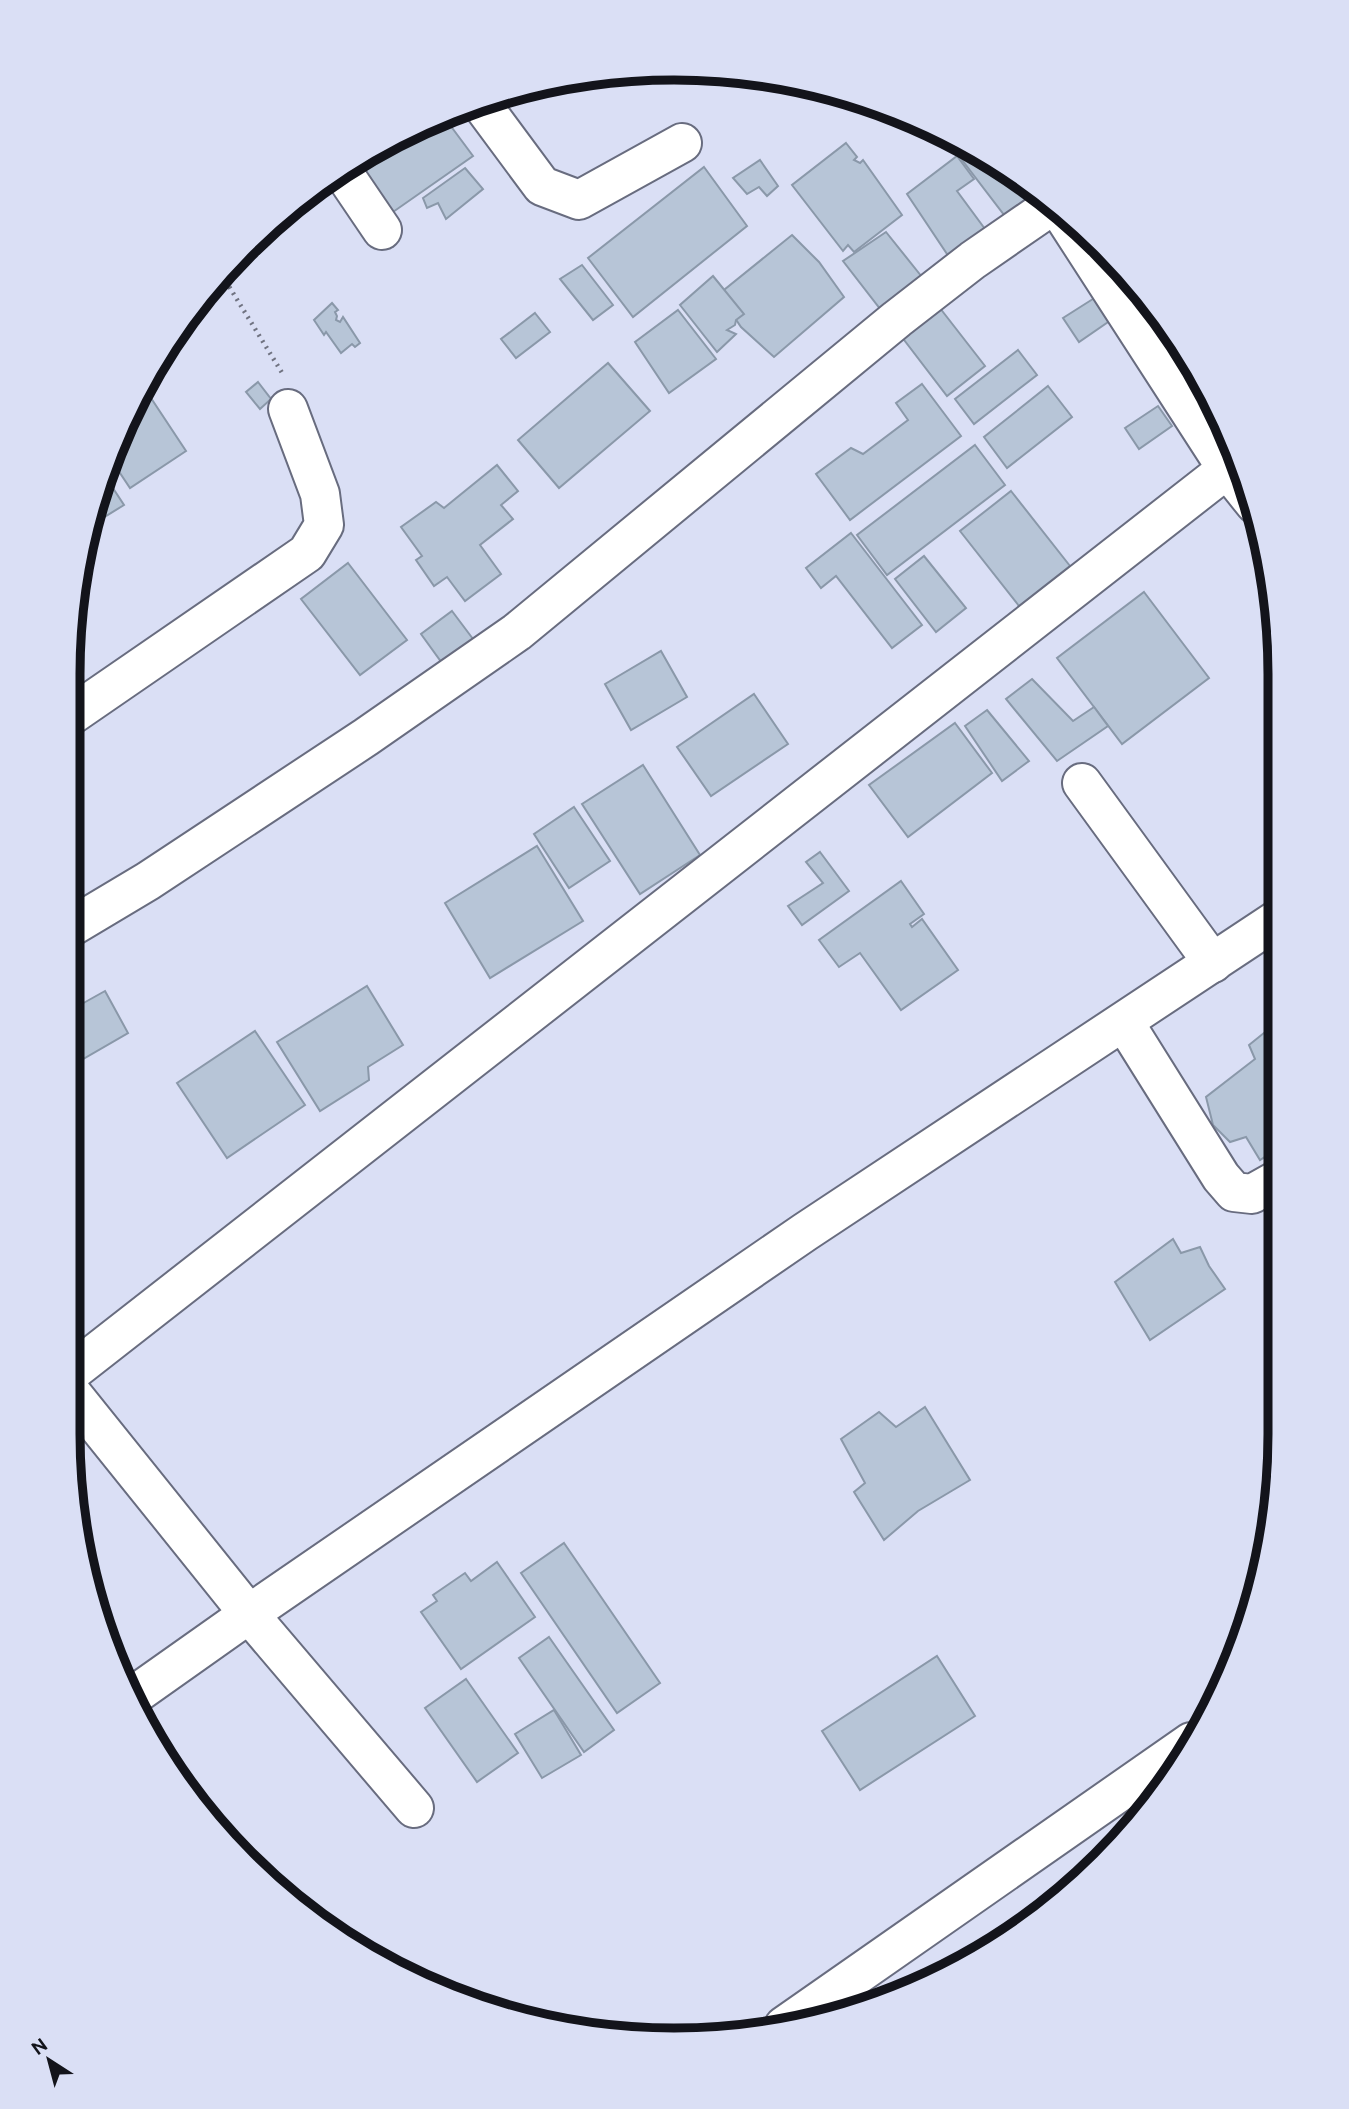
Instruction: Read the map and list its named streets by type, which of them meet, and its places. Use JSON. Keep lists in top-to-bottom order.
{
  "north": "top left"
}
